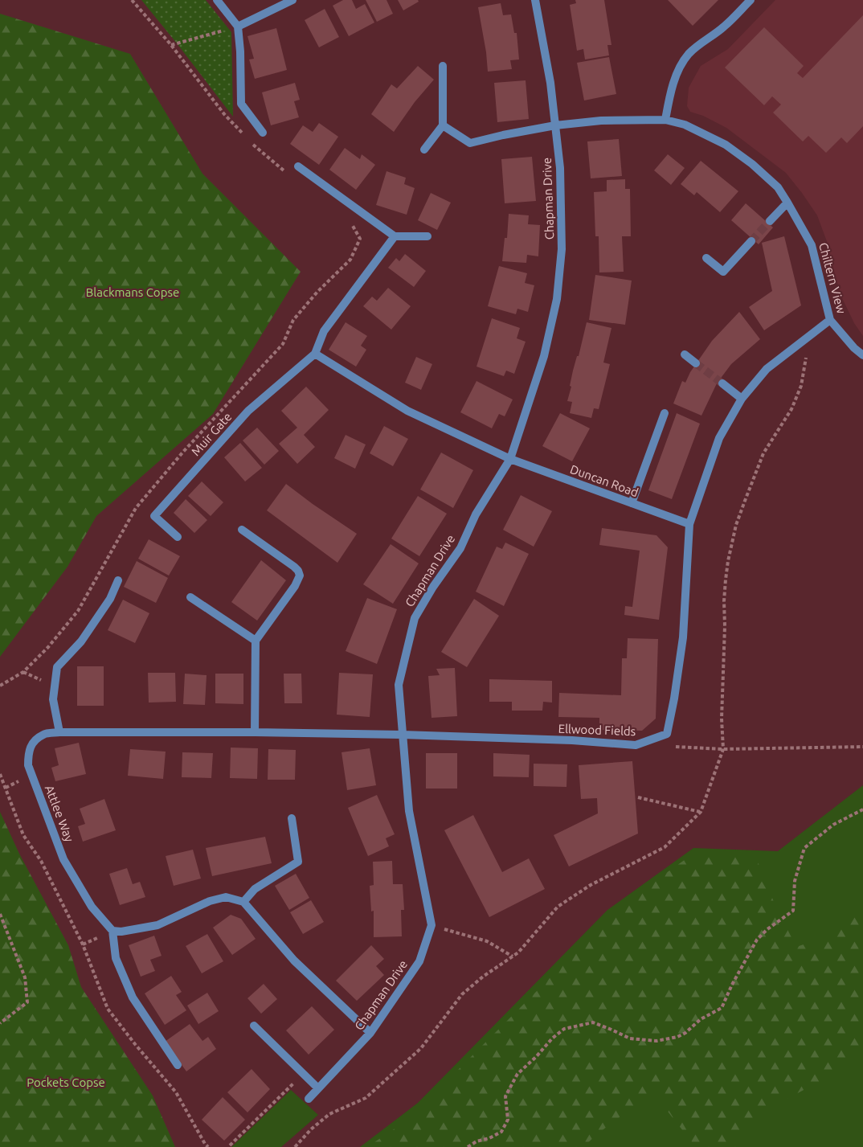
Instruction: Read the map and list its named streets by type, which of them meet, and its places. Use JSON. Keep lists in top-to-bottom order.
{
  "streets": {
    "street": [
      "Chapman Drive",
      "Chiltern View",
      "Muir Gate",
      "Duncan Road",
      "Ellwood Fields",
      "Attlee Way"
    ]
  },
  "crossings": [
    ["Chapman Drive", "Chiltern View"],
    ["Chapman Drive", "Duncan Road"],
    ["Chapman Drive", "Ellwood Fields"],
    ["Chapman Drive", "Attlee Way"],
    ["Ellwood Fields", "Attlee Way"]
  ],
  "parks": ["Blackmans Copse", "Pockets Copse"]
}
